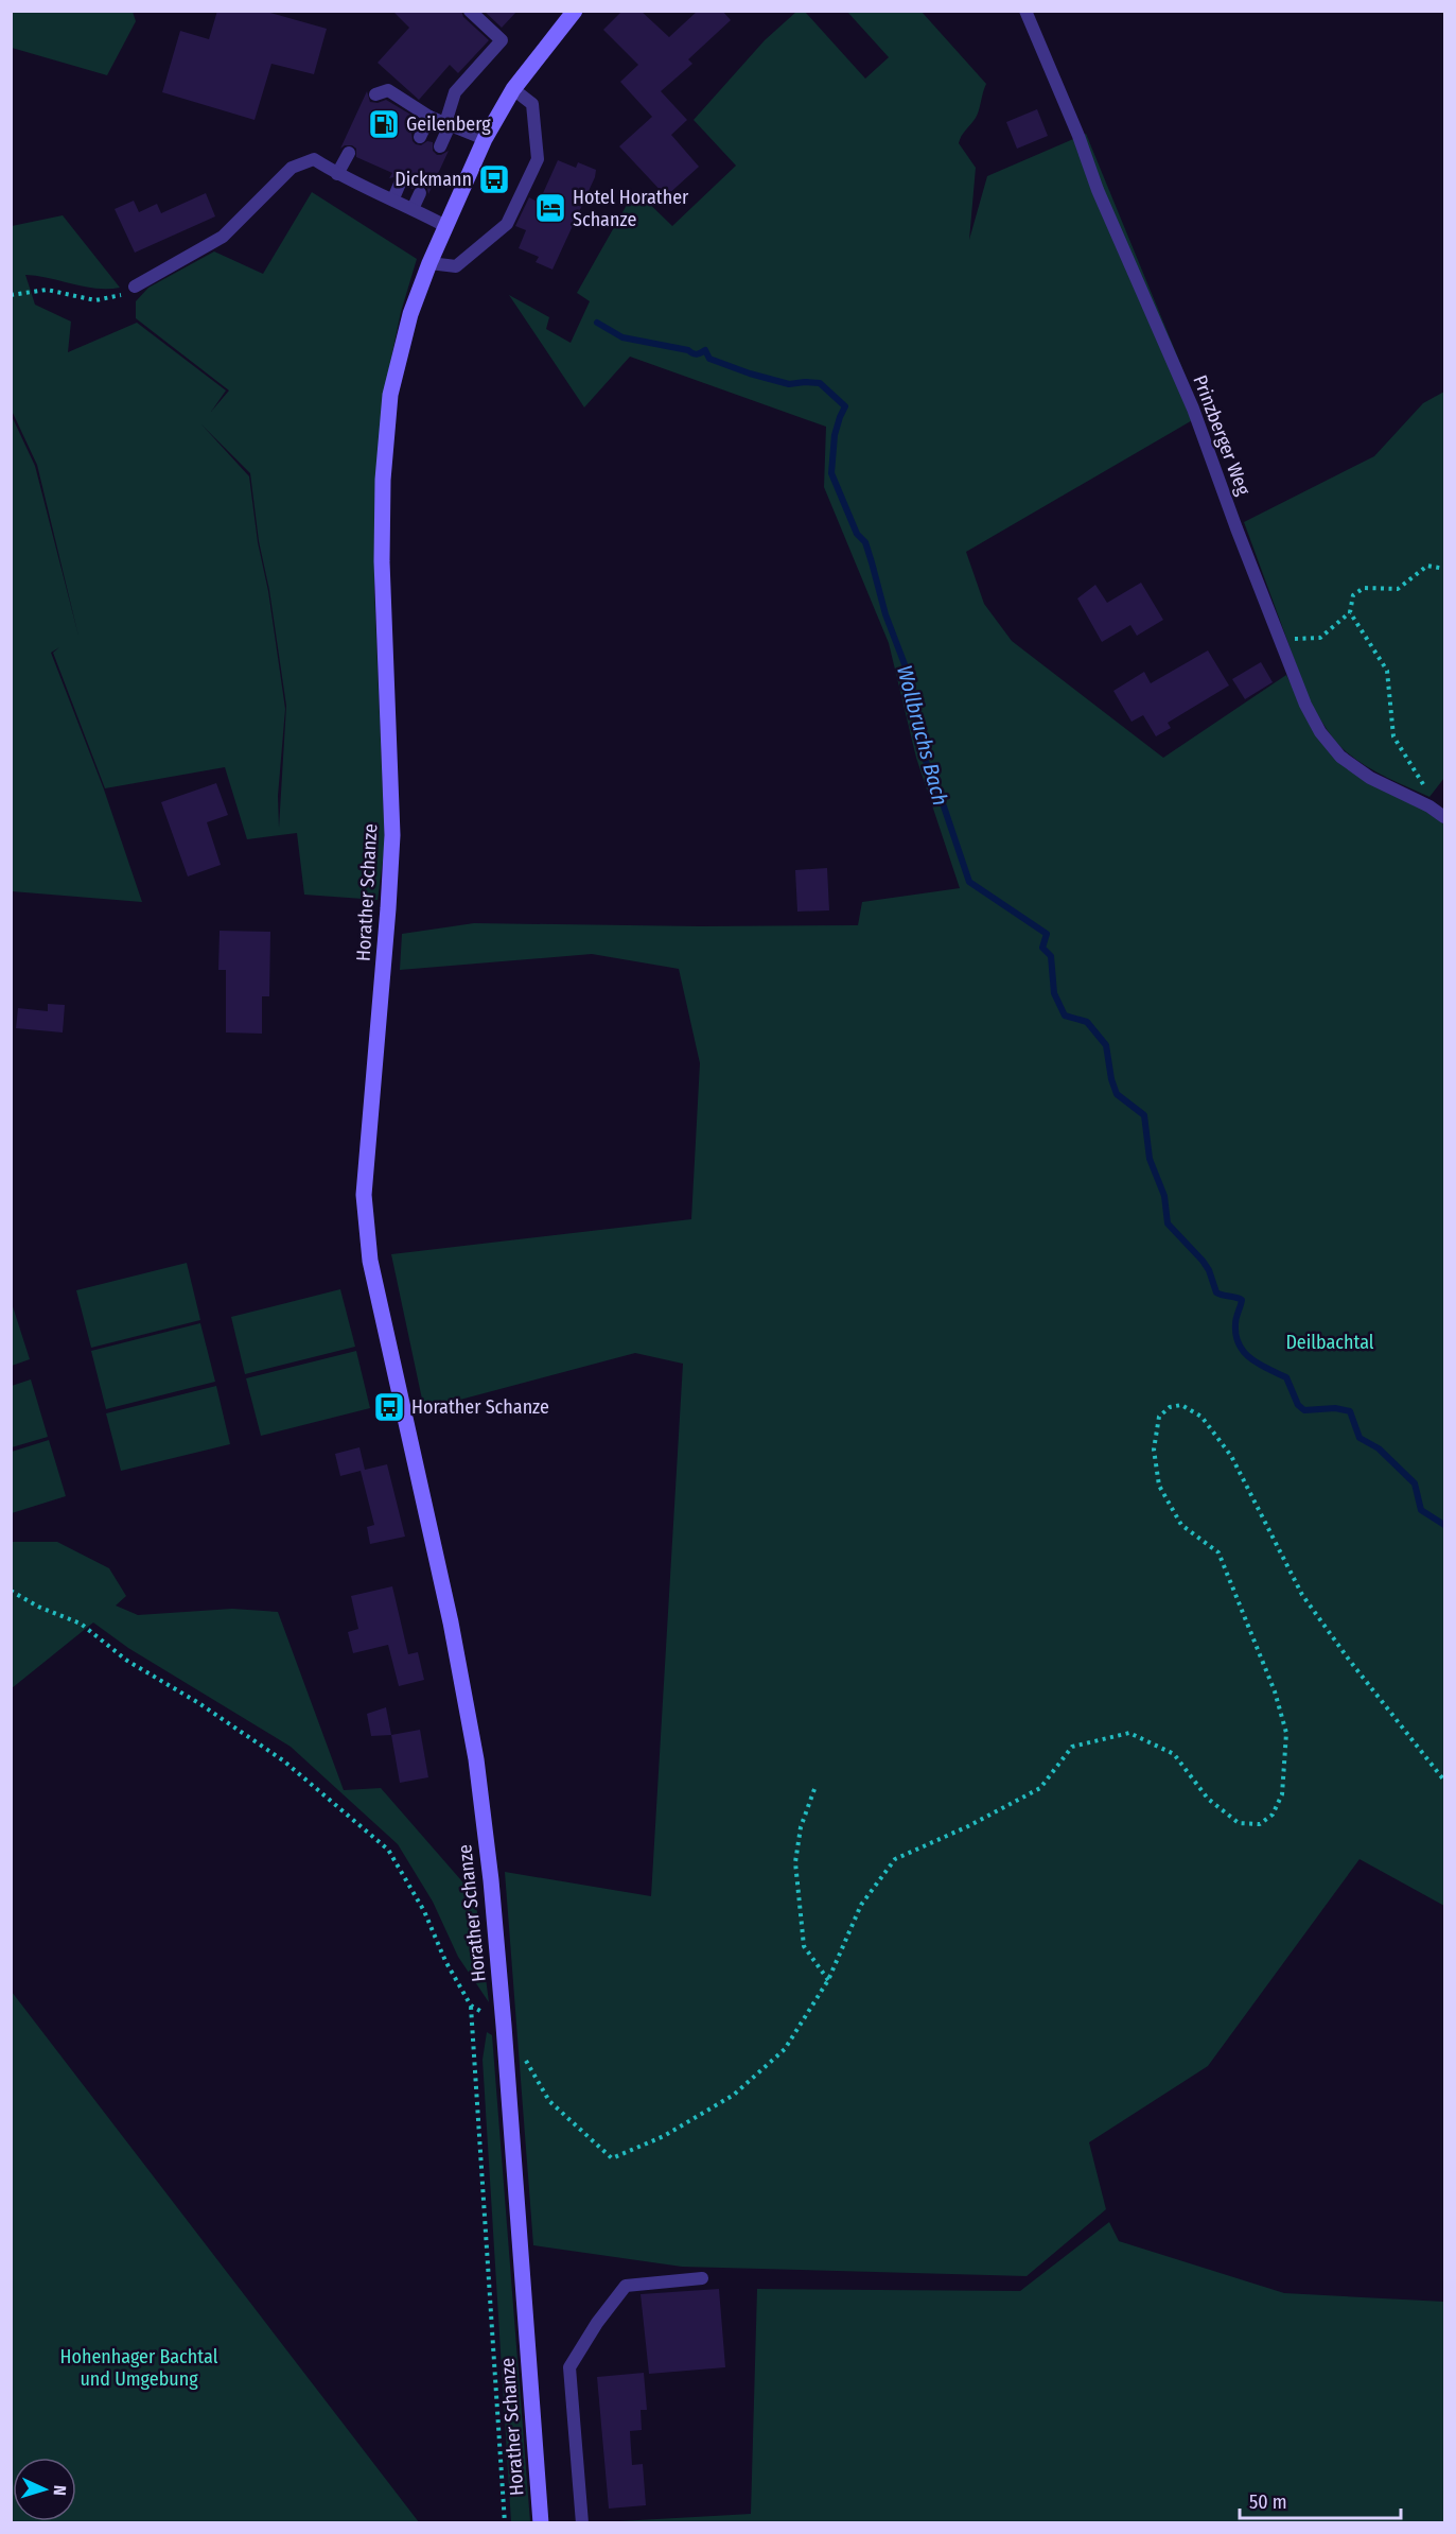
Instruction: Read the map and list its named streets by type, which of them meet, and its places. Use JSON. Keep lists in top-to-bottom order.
{
  "streets": {
    "main road": ["Horather Schanze"],
    "lane": ["Prinzberger Weg"]
  },
  "water": ["Wollbruchs Bach"],
  "parks": ["Deilbachtal", "Hohenhager Bachtal und Umgebung"],
  "places": {
    "fuel station": ["Geilenberg"],
    "bus stop": ["Dickmann", "Horather Schanze"],
    "hotel": ["Hotel Horather Schanze"]
  },
  "scale_bar": "50 m",
  "north": "right"
}
